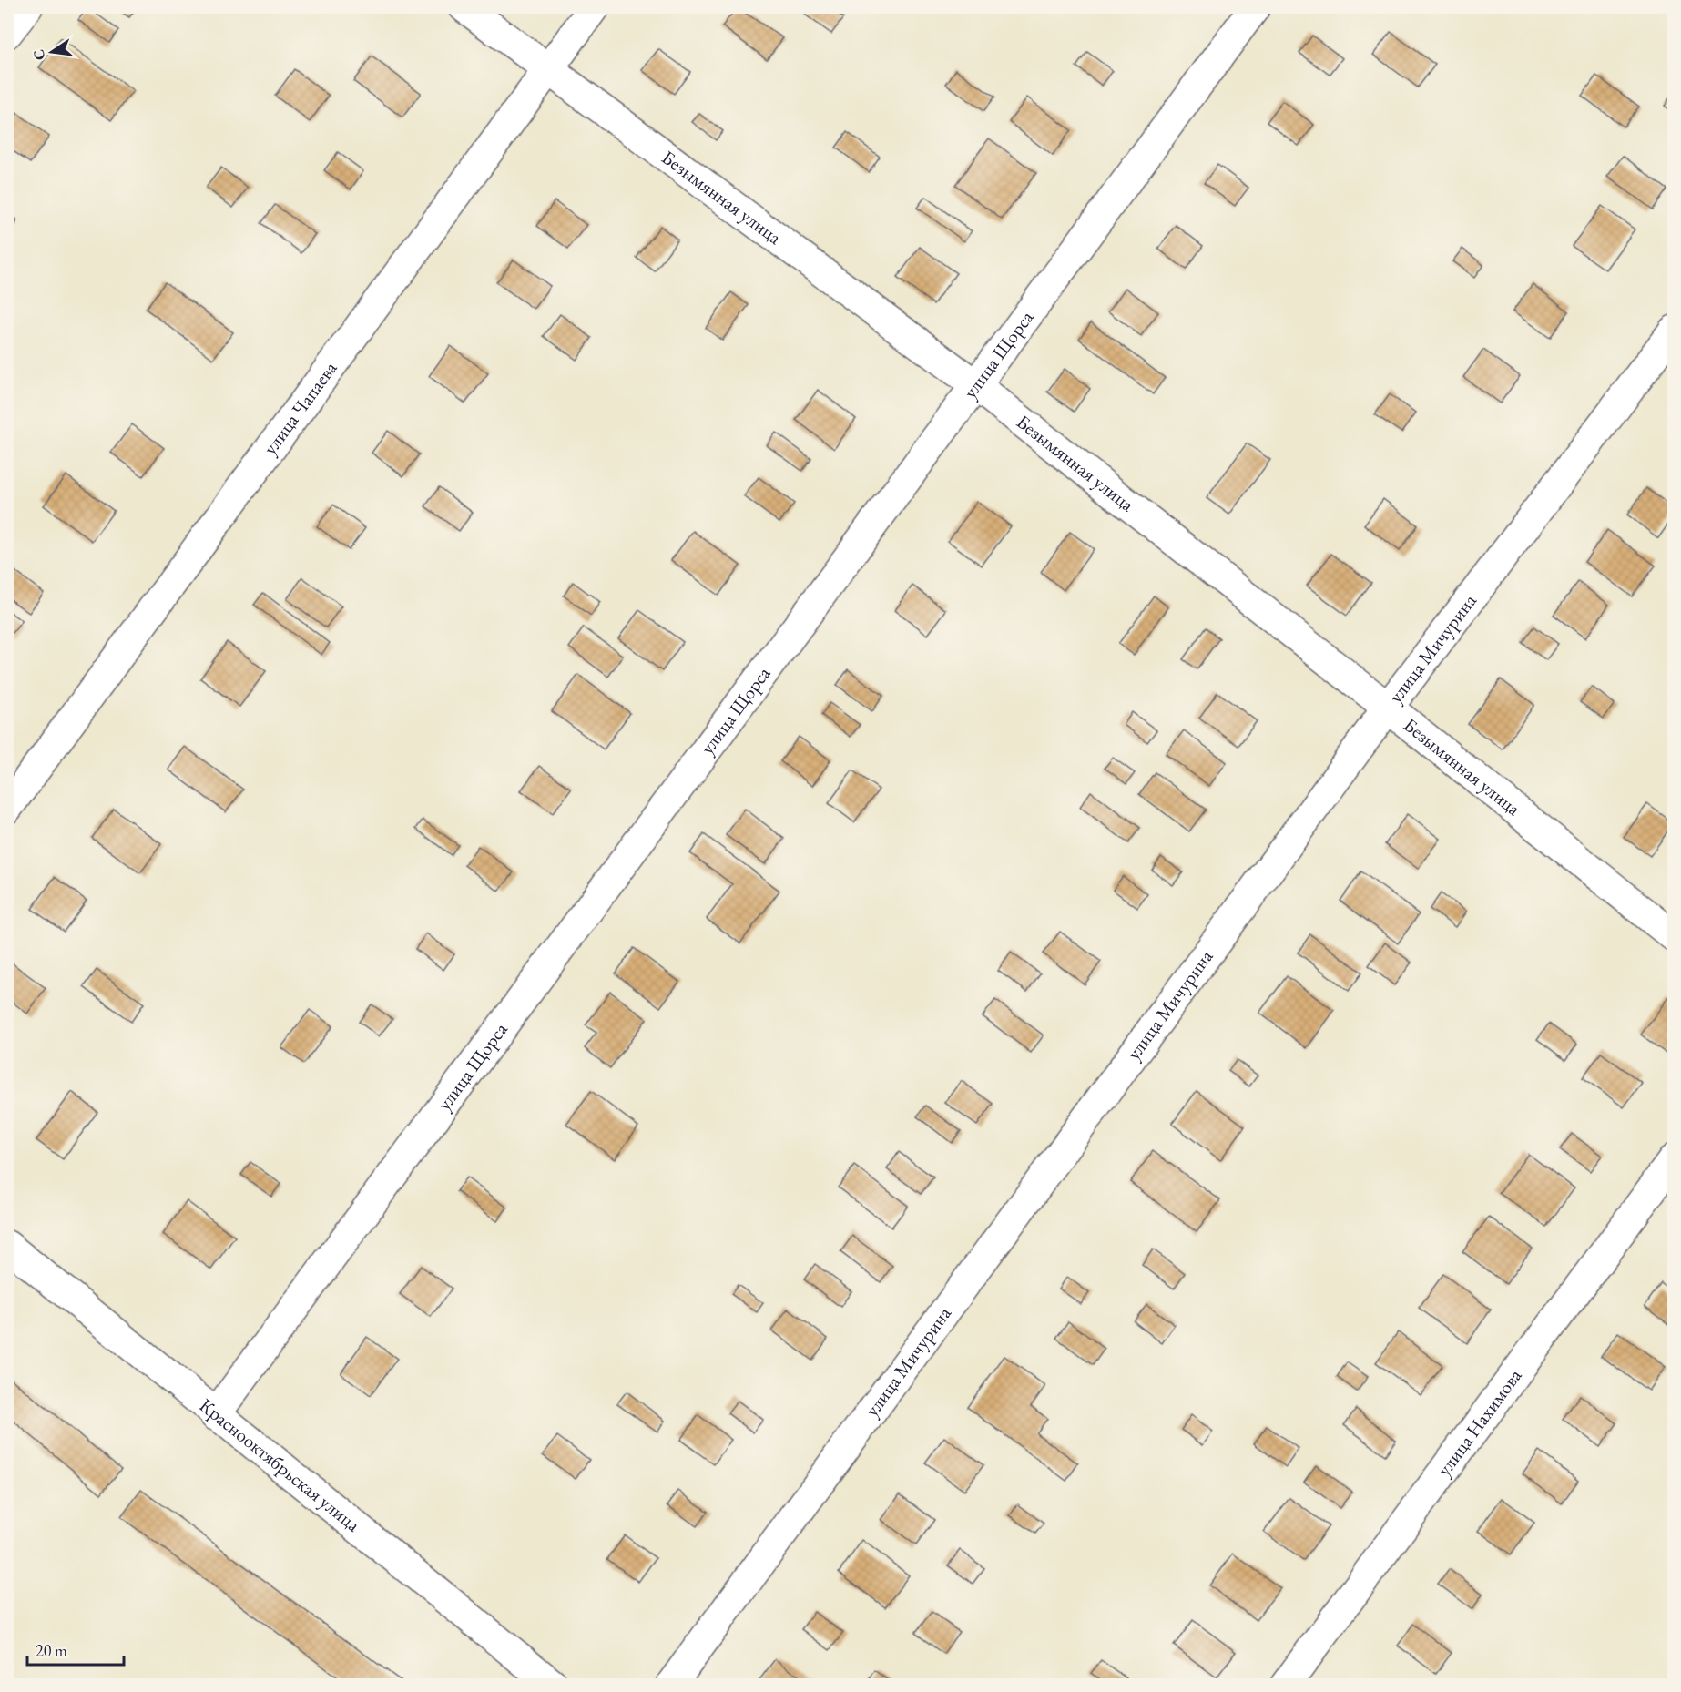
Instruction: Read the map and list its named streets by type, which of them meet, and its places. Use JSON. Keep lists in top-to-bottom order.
{
  "streets": {
    "street": [
      "Безымянная улица",
      "улица Щорса",
      "улица Чапаева",
      "улица Мичурина",
      "улица Нахимова",
      "Краснооктябрьская улица"
    ]
  },
  "crossings": [
    ["Безымянная улица", "улица Щорса"],
    ["Безымянная улица", "улица Чапаева"],
    ["Безымянная улица", "улица Мичурина"],
    ["улица Щорса", "Краснооктябрьская улица"]
  ],
  "scale_bar": "20 m",
  "north": "left"
}
